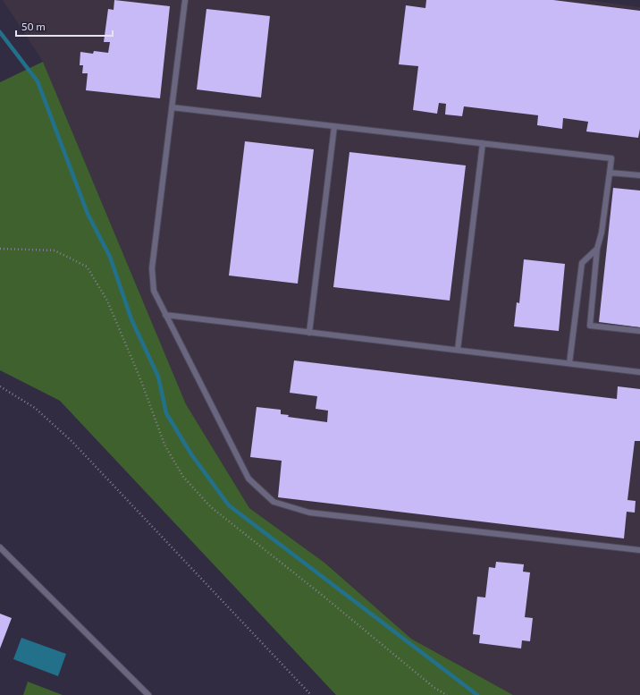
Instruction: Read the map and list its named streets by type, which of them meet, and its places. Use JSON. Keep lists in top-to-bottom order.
{
  "scale_bar": "50 m"
}
